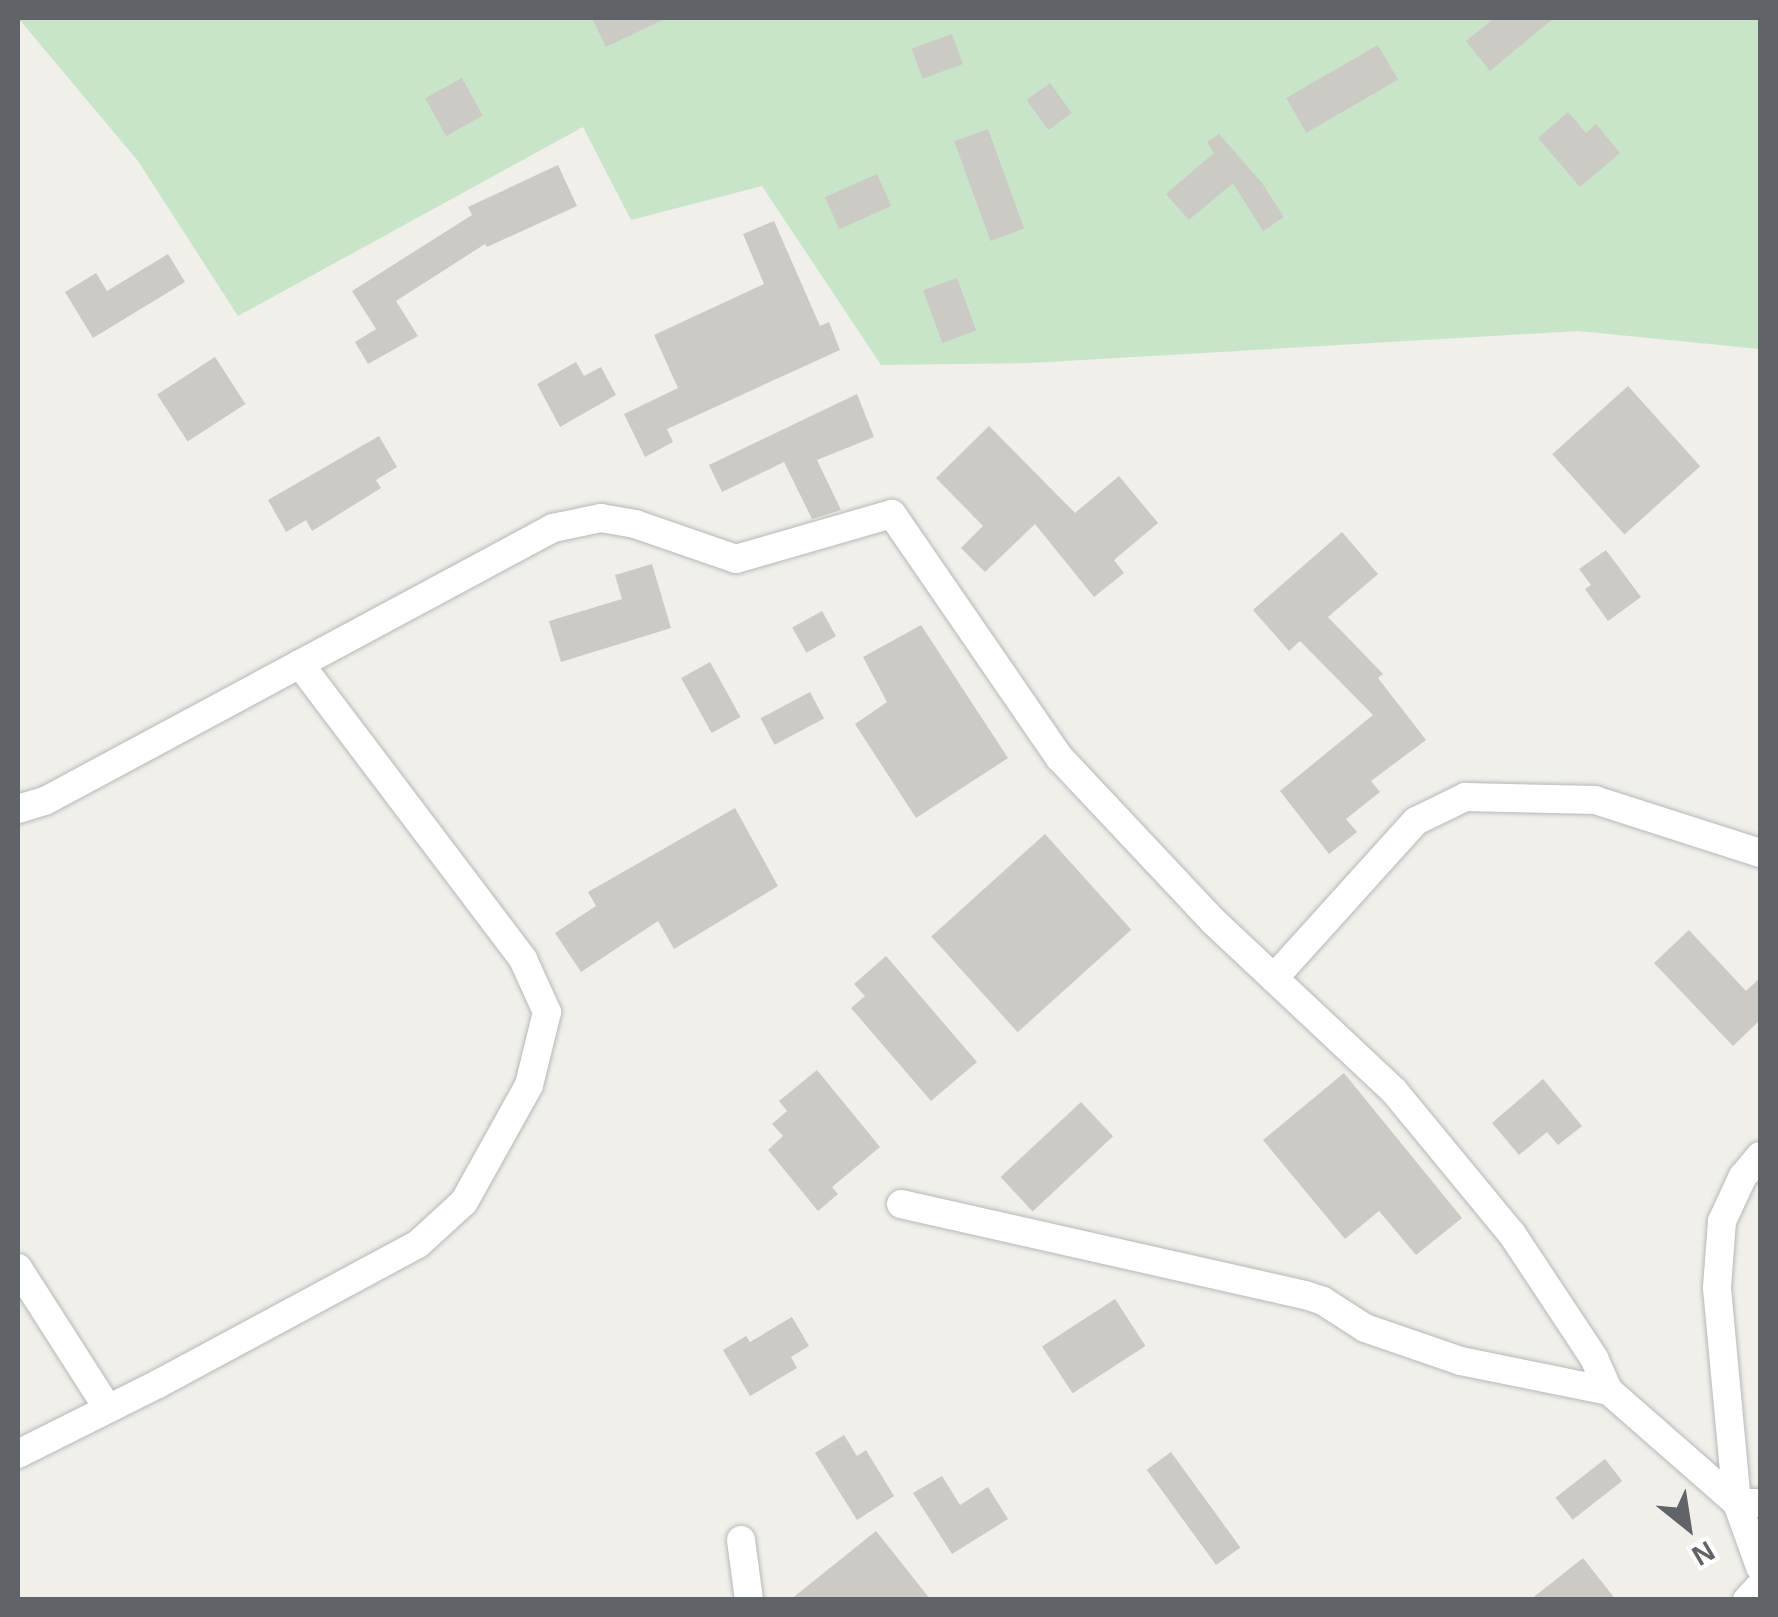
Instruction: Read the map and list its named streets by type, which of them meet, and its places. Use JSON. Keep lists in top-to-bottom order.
{
  "north": "bottom right"
}
